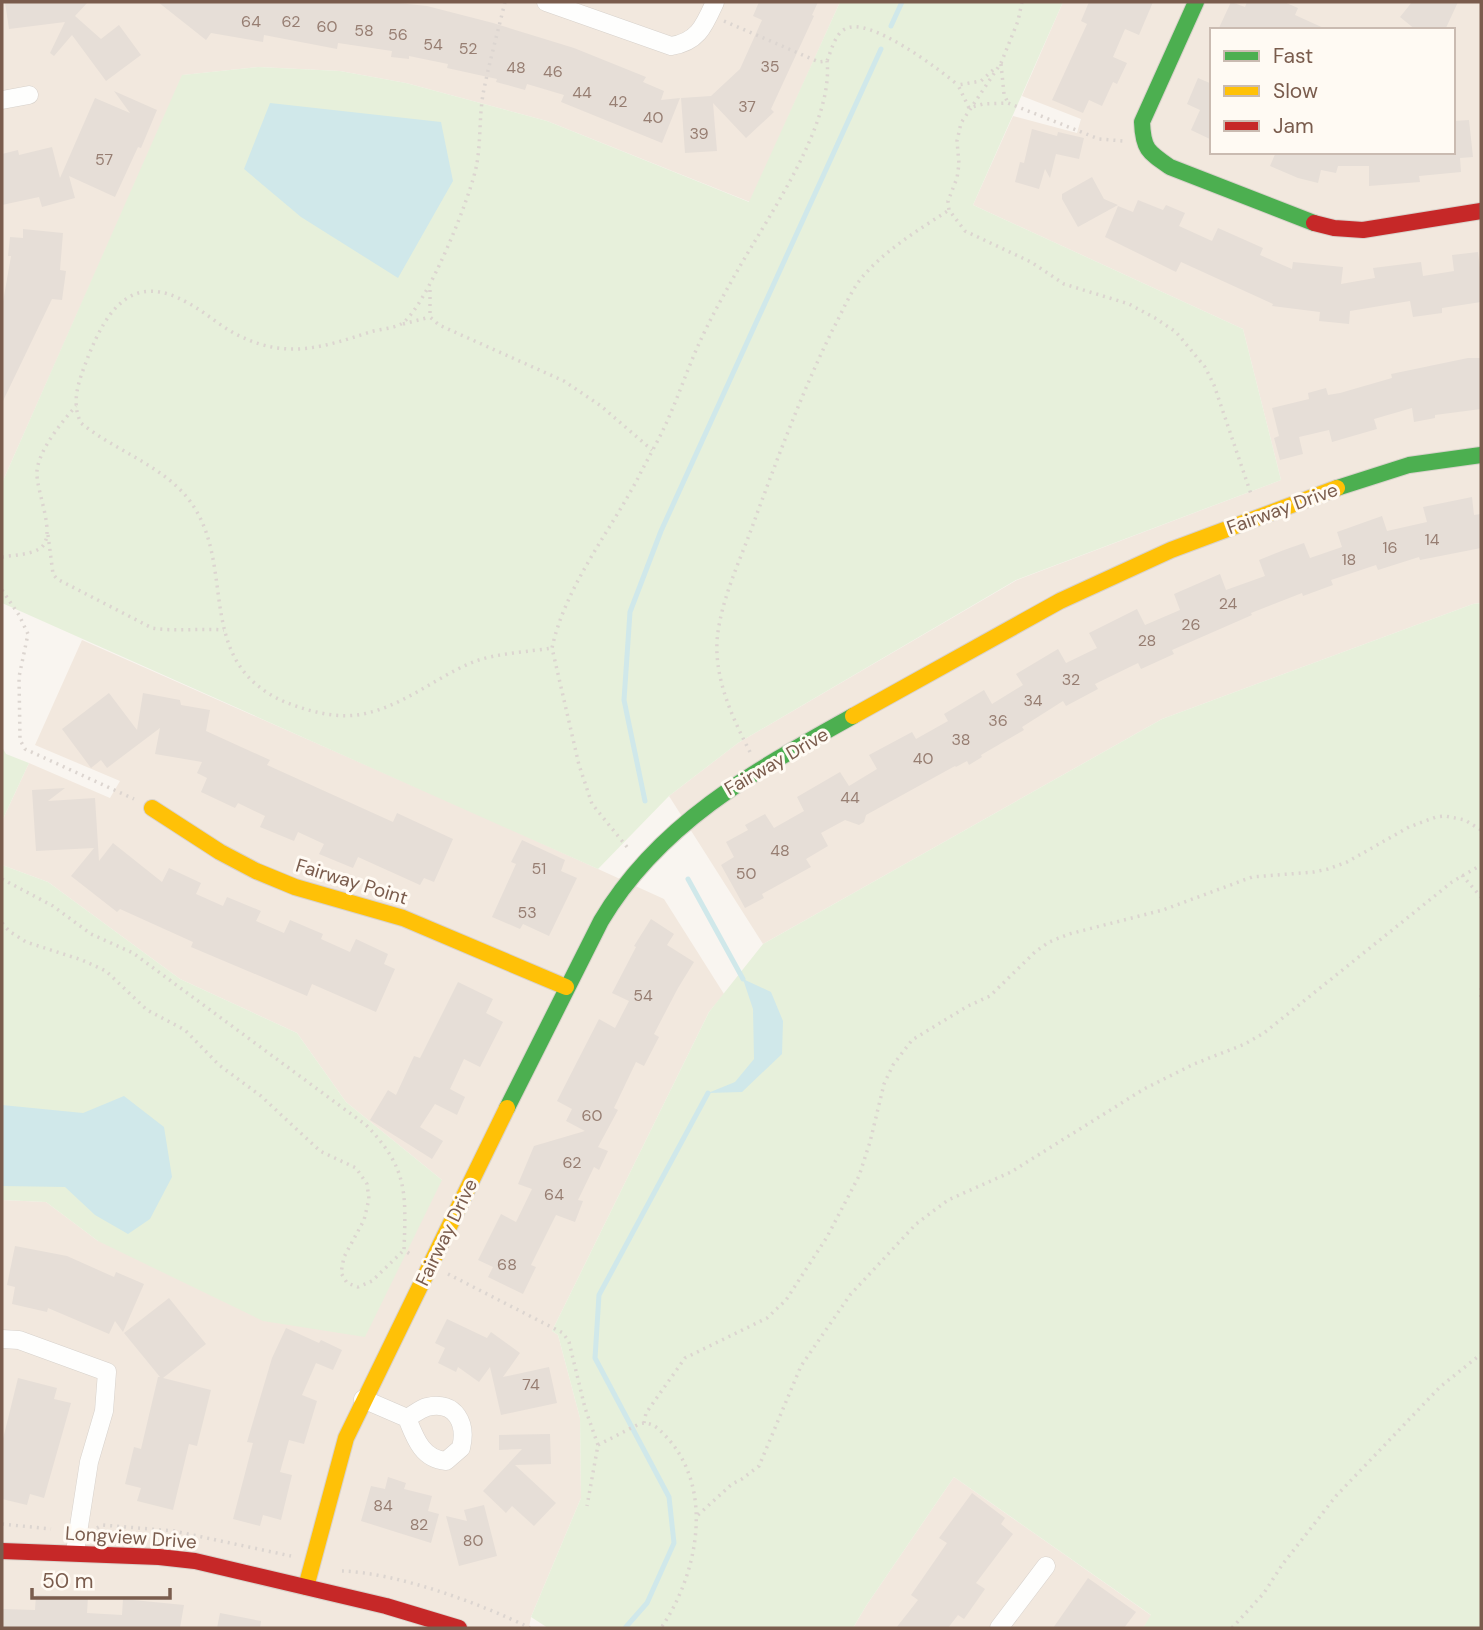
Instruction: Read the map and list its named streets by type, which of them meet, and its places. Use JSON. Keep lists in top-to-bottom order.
{
  "streets": {
    "street": ["Fairway Drive", "Fairway Point", "Longview Drive"]
  },
  "crossings": [
    ["Fairway Drive", "Fairway Point"],
    ["Fairway Drive", "Longview Drive"]
  ],
  "house_numbers": [
    "64",
    "62",
    "60",
    "58",
    "56",
    "54",
    "52",
    "35",
    "48",
    "46",
    "44",
    "42",
    "37",
    "40",
    "39",
    "57",
    "14",
    "16",
    "18",
    "24",
    "26",
    "28",
    "32",
    "34",
    "36",
    "38",
    "40",
    "44",
    "48",
    "51",
    "50",
    "53",
    "54",
    "60",
    "62",
    "64",
    "68",
    "74",
    "84",
    "82",
    "80"
  ],
  "legend": ["Fast", "Slow", "Jam"],
  "scale_bar": "50 m"
}
